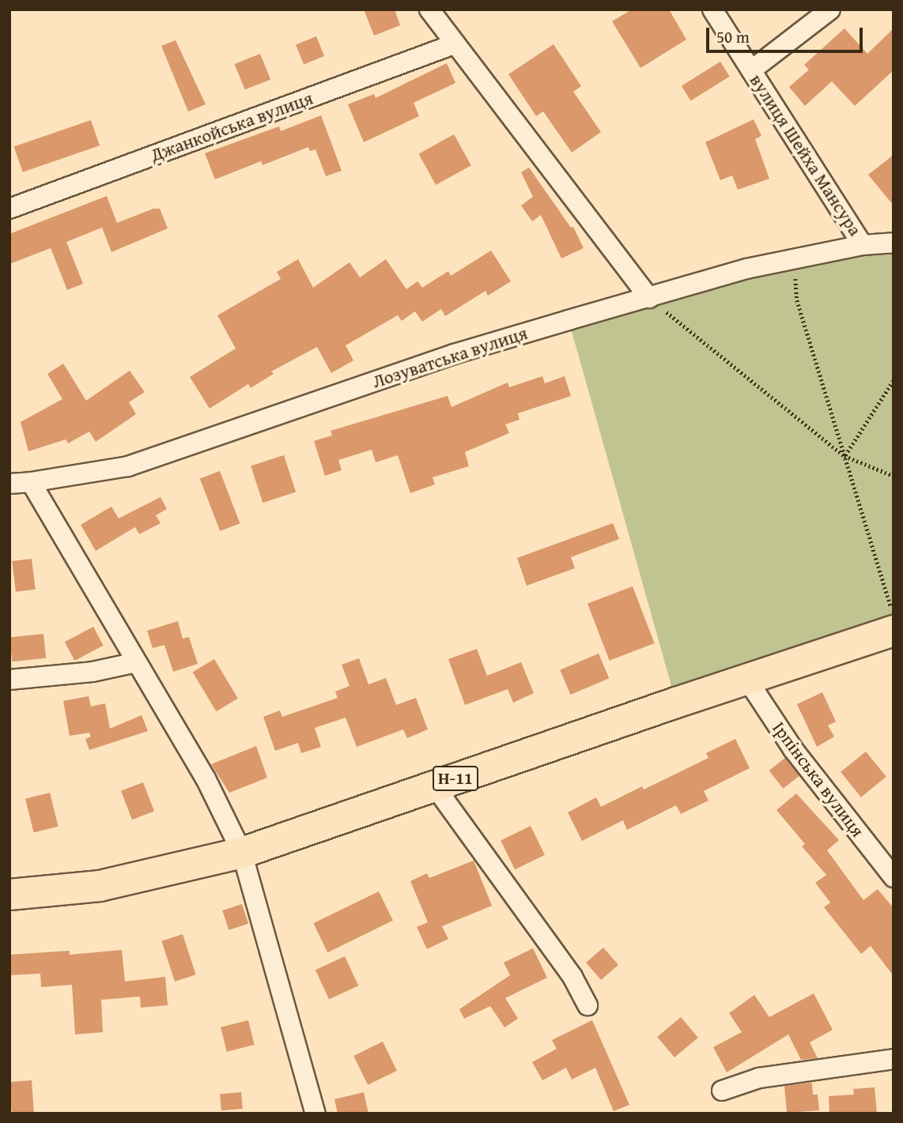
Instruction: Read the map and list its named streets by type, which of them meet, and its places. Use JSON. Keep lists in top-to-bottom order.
{
  "streets": {
    "main road": ["Н-11"],
    "street": [
      "Джанкойська вулиця",
      "вулиця Шейха Мансура",
      "Лозуватська вулиця",
      "Ірпінська вулиця"
    ]
  },
  "crossings": [
    ["вулиця Шейха Мансура", "Лозуватська вулиця"],
    ["Н-11", "Ірпінська вулиця"]
  ],
  "scale_bar": "50 m"
}
